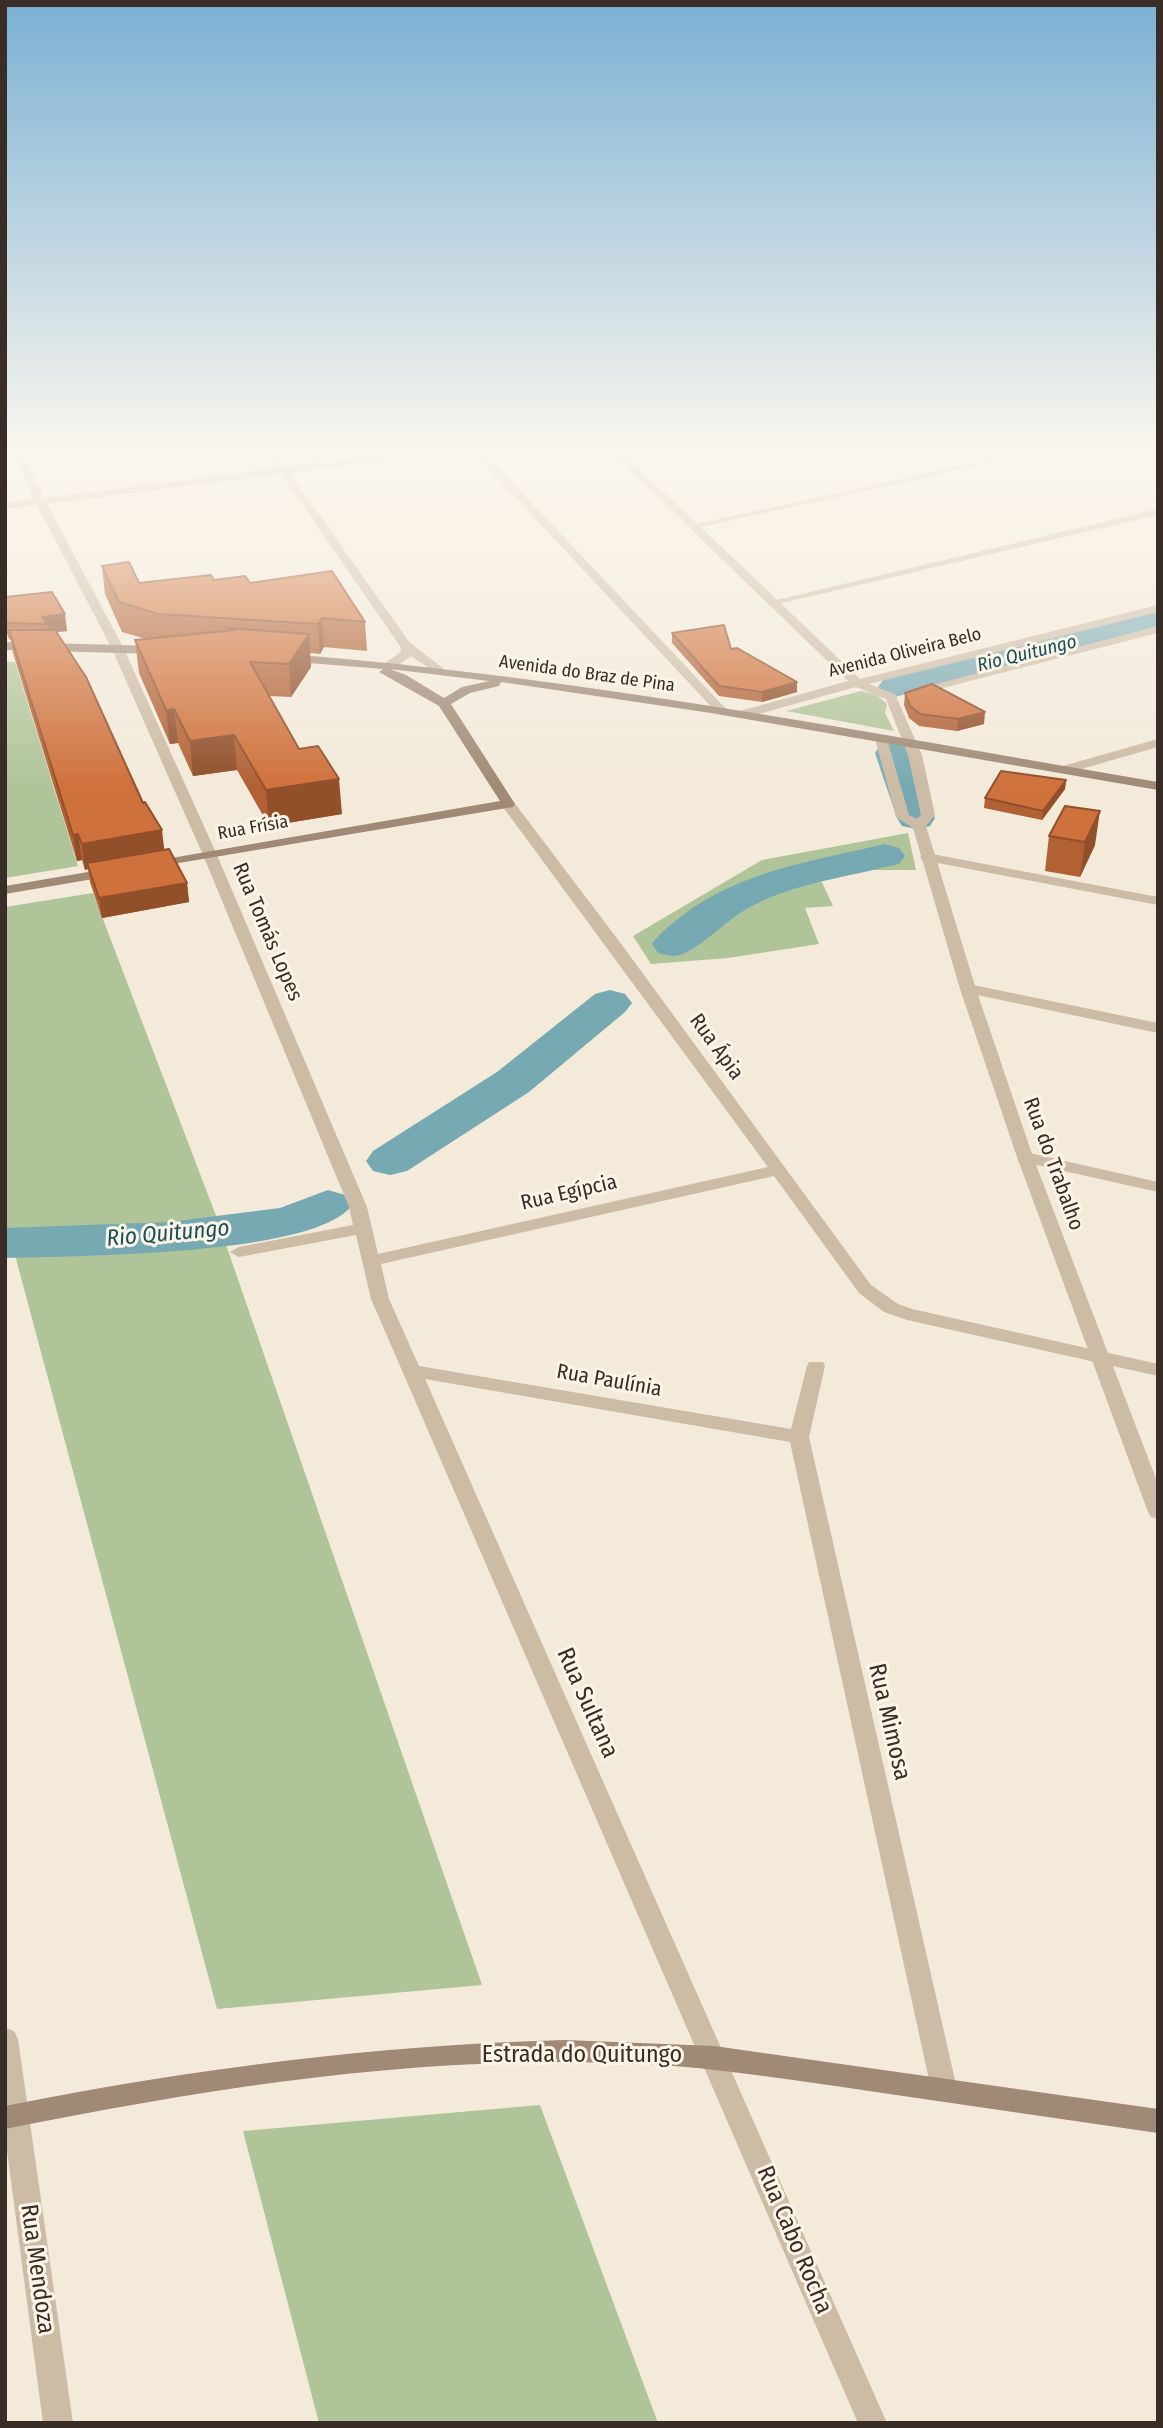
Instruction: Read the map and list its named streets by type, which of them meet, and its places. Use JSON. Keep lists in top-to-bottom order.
{
  "streets": {
    "main road": [
      "Avenida do Braz de Pina",
      "Rua Frísia",
      "Rua Ápia",
      "Estrada do Quitungo"
    ],
    "street": [
      "Avenida Oliveira Belo",
      "Rua Tomás Lopes",
      "Rua do Trabalho",
      "Rua Egípcia",
      "Rua Paulínia",
      "Rua Sultana",
      "Rua Mimosa",
      "Rua Cabo Rocha",
      "Rua Mendoza"
    ]
  },
  "crossings": [
    ["Avenida Oliveira Belo", "Avenida do Braz de Pina"],
    ["Avenida do Braz de Pina", "Rua Ápia"],
    ["Avenida do Braz de Pina", "Rua do Trabalho"],
    ["Rua Frísia", "Rua Tomás Lopes"],
    ["Rua Frísia", "Rua Ápia"],
    ["Rua Tomás Lopes", "Rua Egípcia"],
    ["Rua Tomás Lopes", "Rua Paulínia"],
    ["Rua Tomás Lopes", "Rua Sultana"],
    ["Rua Ápia", "Rua do Trabalho"],
    ["Rua Ápia", "Rua Egípcia"],
    ["Rua Paulínia", "Rua Sultana"],
    ["Rua Paulínia", "Rua Mimosa"],
    ["Rua Sultana", "Estrada do Quitungo"],
    ["Rua Sultana", "Rua Cabo Rocha"],
    ["Rua Mimosa", "Estrada do Quitungo"],
    ["Estrada do Quitungo", "Rua Cabo Rocha"],
    ["Estrada do Quitungo", "Rua Mendoza"]
  ],
  "water": ["Rio Quitungo"]
}
